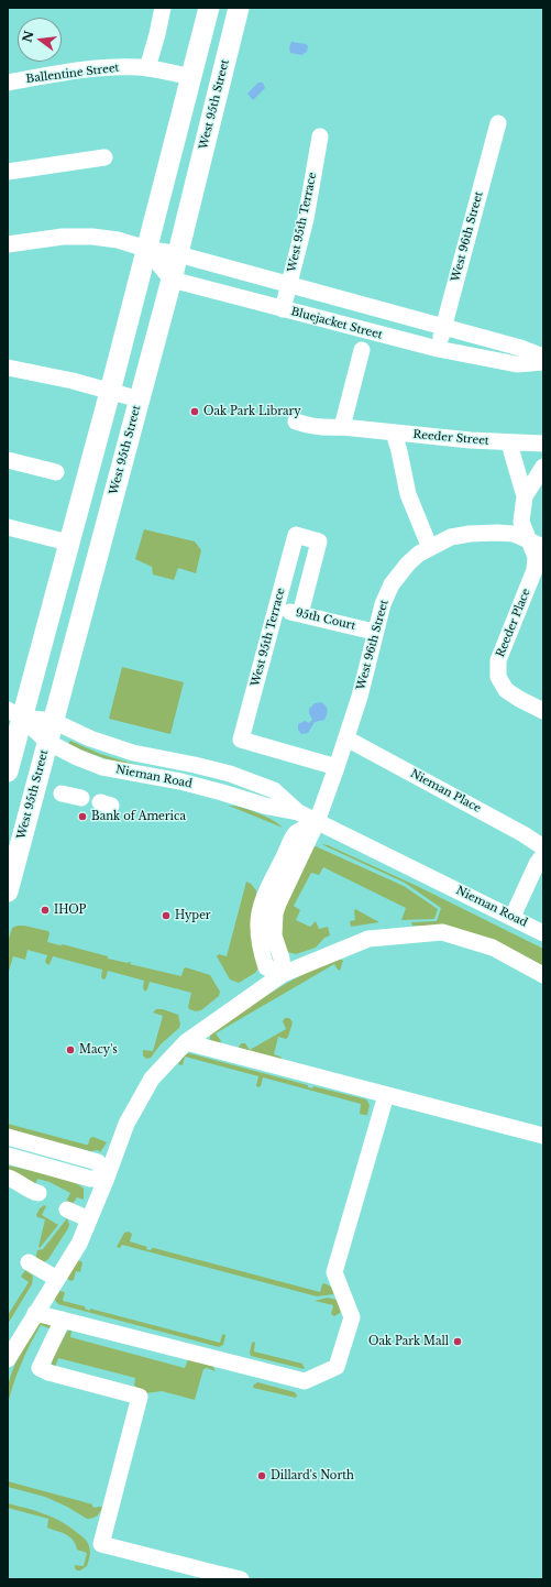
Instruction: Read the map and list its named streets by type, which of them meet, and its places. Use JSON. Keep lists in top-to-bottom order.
{
  "streets": {
    "main road": ["West 95th Street"],
    "street": [
      "Ballentine Street",
      "West 95th Terrace",
      "West 96th Street",
      "Bluejacket Street",
      "Reeder Street",
      "95th Court",
      "Reeder Place",
      "Nieman Road",
      "Nieman Place"
    ]
  },
  "crossings": [
    ["West 95th Street", "Bluejacket Street"],
    ["West 95th Street", "Nieman Road"],
    ["West 95th Terrace", "West 96th Street"],
    ["West 95th Terrace", "Bluejacket Street"],
    ["West 95th Terrace", "95th Court"],
    ["West 96th Street", "Bluejacket Street"],
    ["West 96th Street", "95th Court"],
    ["West 96th Street", "Nieman Road"],
    ["West 96th Street", "Nieman Place"]
  ],
  "places": [
    "Oak Park Library",
    "Bank of America",
    "IHOP",
    "Hyper",
    "Macy's",
    "Oak Park Mall",
    "Dillard's North"
  ],
  "north": "left"
}
